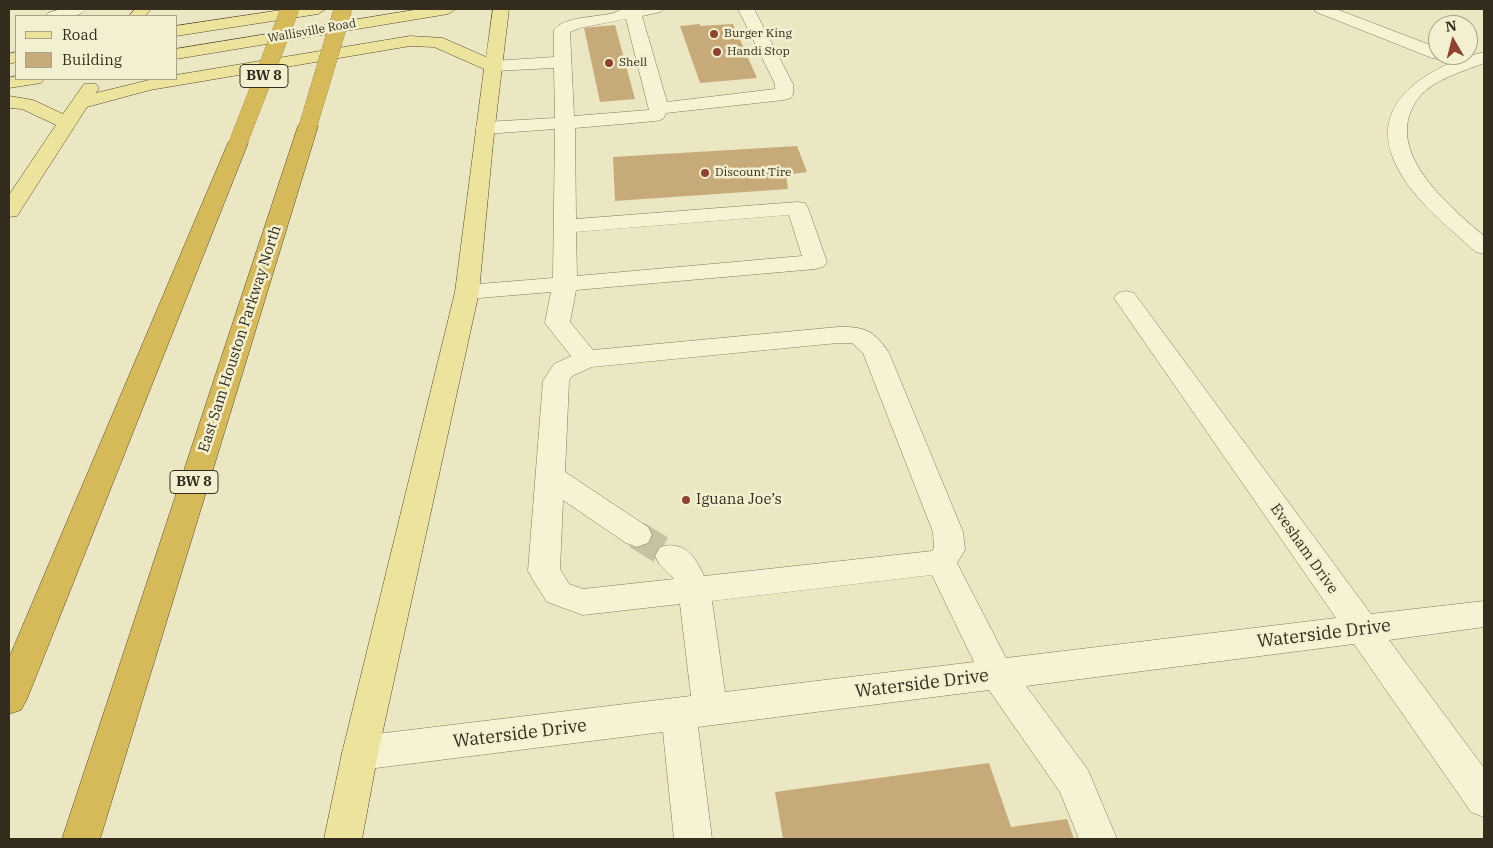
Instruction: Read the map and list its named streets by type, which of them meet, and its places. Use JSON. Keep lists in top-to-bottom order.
{
  "streets": {
    "highway": ["BW 8", "East Sam Houston Parkway North"],
    "main road": ["Wallisville Road"],
    "street": ["Evesham Drive", "Waterside Drive"]
  },
  "crossings": [
    ["Evesham Drive", "Waterside Drive"]
  ],
  "places": [
    "Burger King",
    "Handi Stop",
    "Shell",
    "Discount Tire",
    "Iguana Joe’s"
  ],
  "legend": ["Road", "Building"],
  "north": "top"
}
